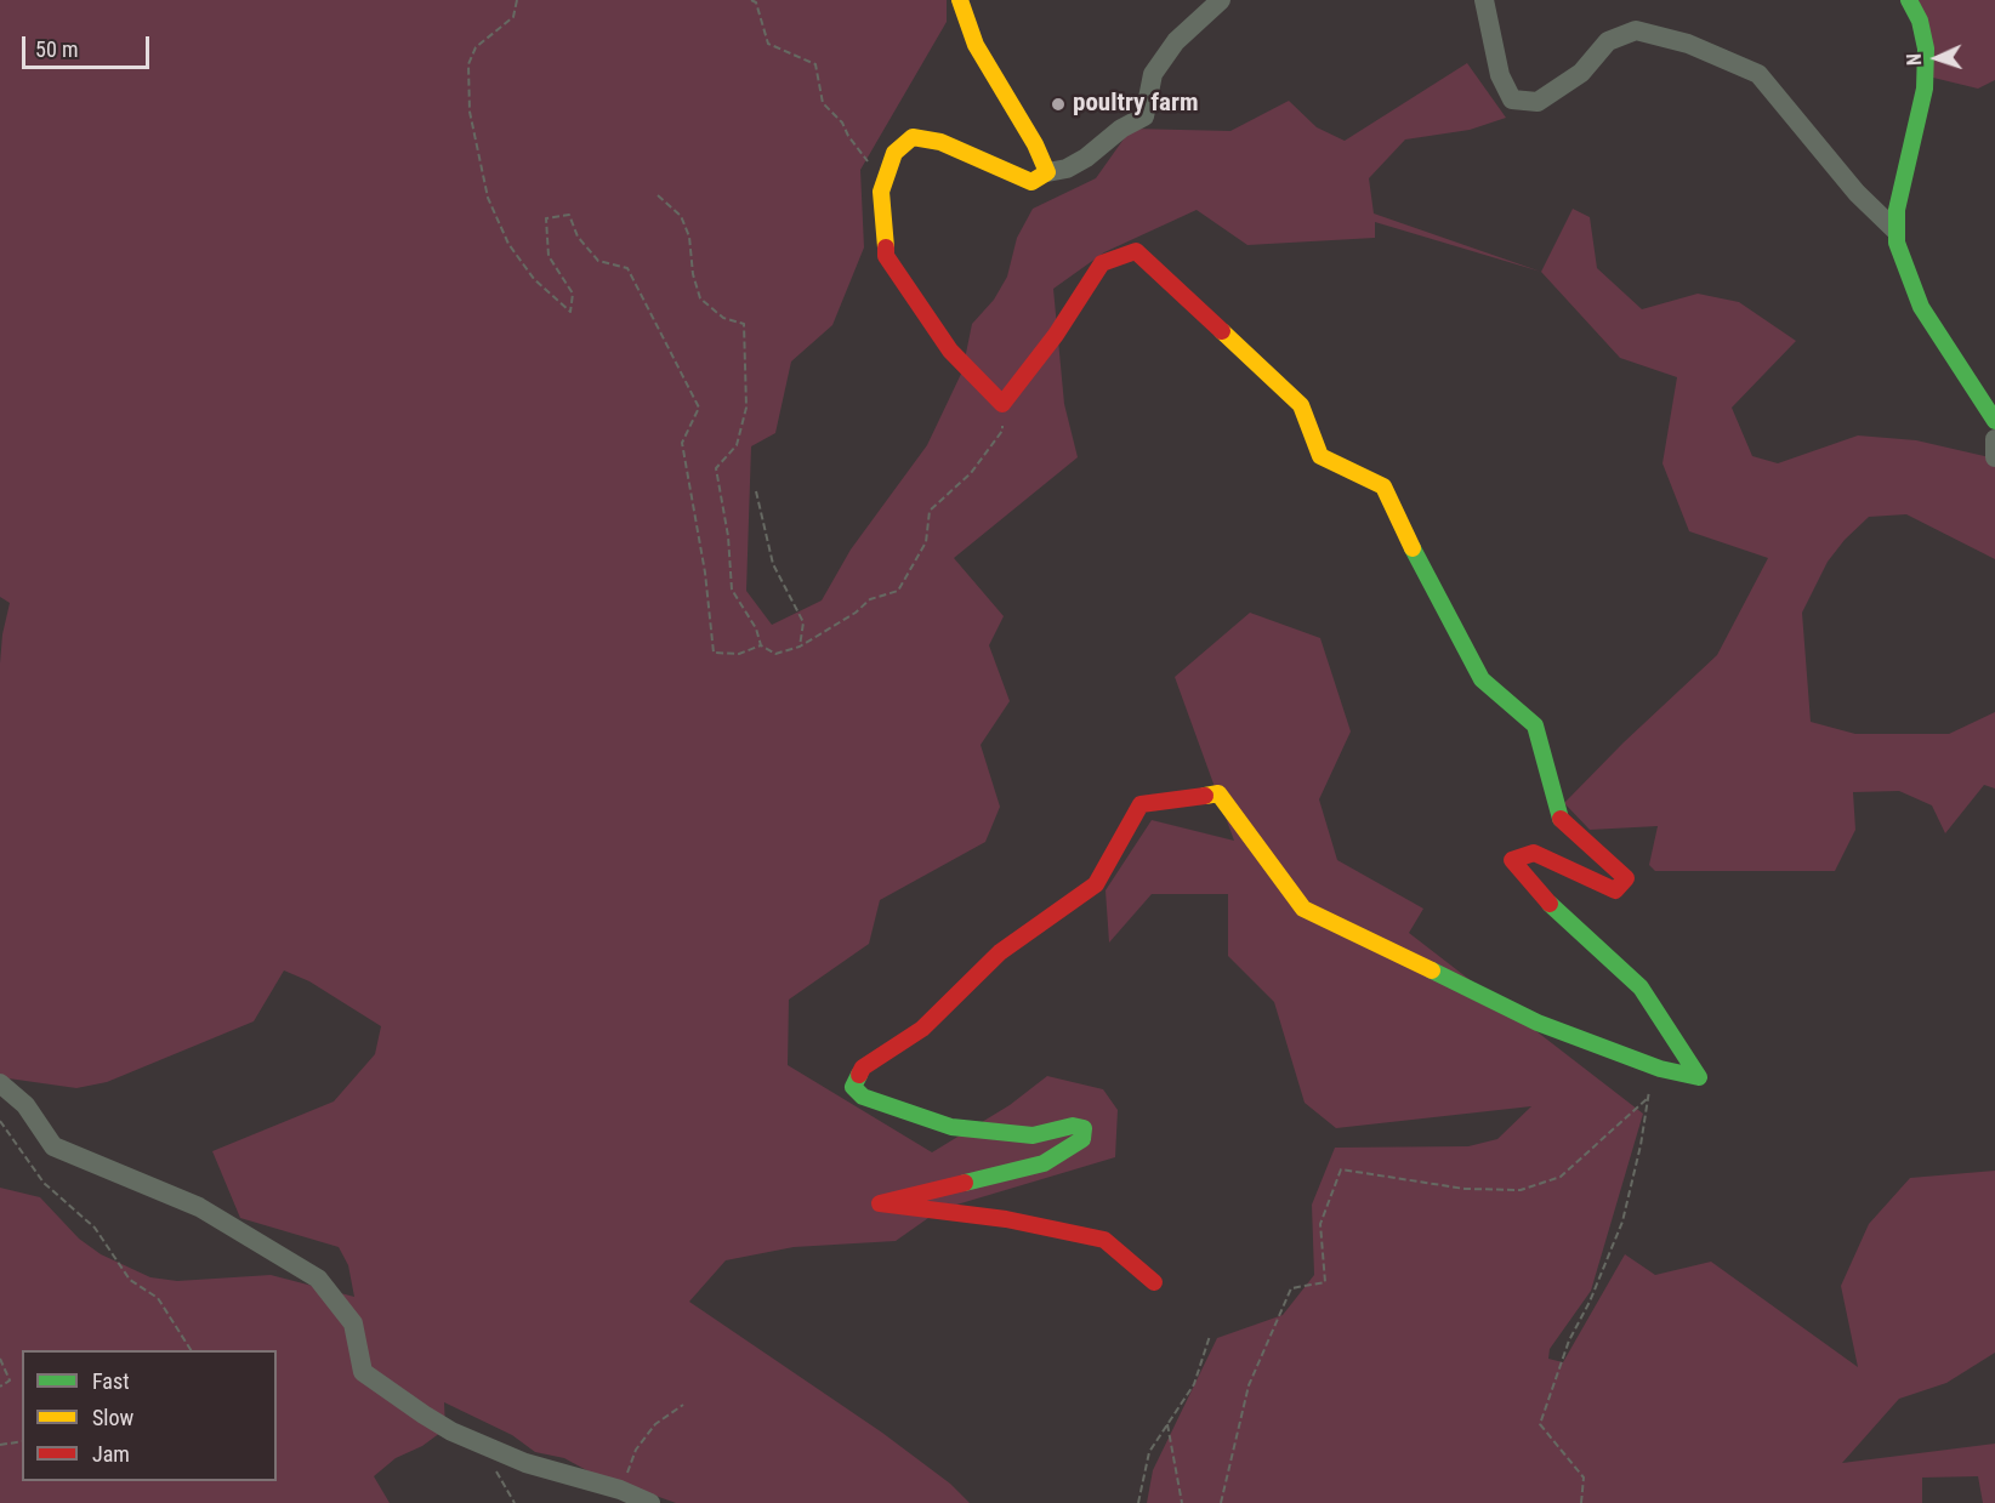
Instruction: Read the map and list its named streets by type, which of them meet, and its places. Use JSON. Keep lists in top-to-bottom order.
{
  "places": ["poultry farm"],
  "legend": ["Fast", "Slow", "Jam"],
  "scale_bar": "50 m",
  "north": "left"
}
